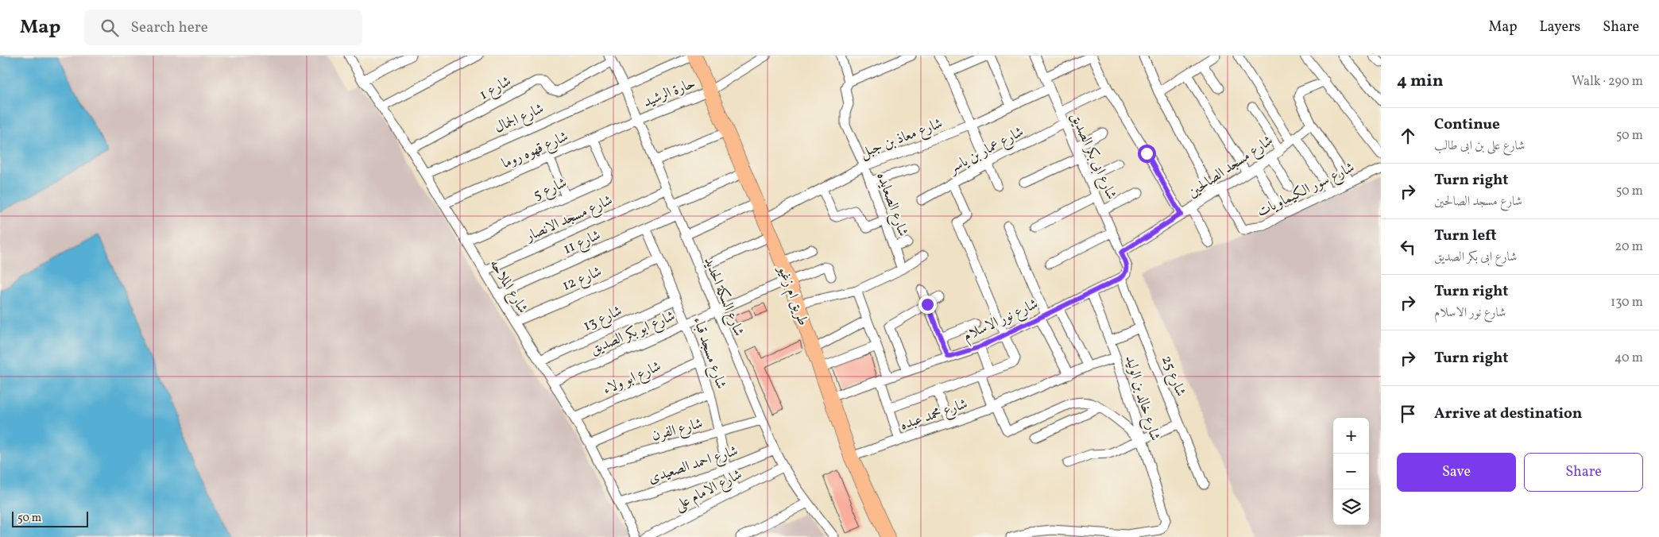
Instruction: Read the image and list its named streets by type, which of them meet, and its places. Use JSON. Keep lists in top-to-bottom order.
{
  "streets": {
    "main road": ["طريق ام زغيو"],
    "street": [
      "شارع 1",
      "حارة الرشيد",
      "شارع الجمال",
      "شارع معاذ بن جبل",
      "شارع قهوه روما",
      "شارع عمار بن ياسر",
      "شارع ابى بكر الصديق",
      "شارع مسجد الصالحين",
      "شارع 5",
      "شارع سور الكيماويات",
      "شارع الصعايده",
      "شارع مسجد الانصار",
      "شارع 11",
      "شارع 12",
      "شارع الملاحه",
      "شارع السكة الحديد",
      "شارع 13",
      "شارع نور الاسلام",
      "شارع ابو بكر الصديق",
      "شارع مسجد قباء",
      "شارع 25",
      "شارع ابو ولاء",
      "شارع خالد بن الوليد",
      "شارع محمد عبده",
      "شارع الفرن",
      "شارع احمد الصعيدى",
      "شارع الامام على"
    ]
  },
  "crossings": [
    ["شارع 1", "شارع الملاحه"],
    ["شارع 1", "شارع السكة الحديد"],
    ["حارة الرشيد", "شارع قهوه روما"],
    ["حارة الرشيد", "طريق ام زغيو"],
    ["حارة الرشيد", "شارع السكة الحديد"],
    ["شارع الجمال", "شارع الملاحه"],
    ["شارع الجمال", "طريق ام زغيو"],
    ["شارع الجمال", "شارع السكة الحديد"],
    ["شارع معاذ بن جبل", "شارع ابى بكر الصديق"],
    ["شارع معاذ بن جبل", "شارع الصعايده"],
    ["شارع معاذ بن جبل", "طريق ام زغيو"],
    ["شارع قهوه روما", "شارع 5"],
    ["شارع قهوه روما", "شارع الملاحه"],
    ["شارع قهوه روما", "شارع السكة الحديد"],
    ["شارع عمار بن ياسر", "شارع ابى بكر الصديق"],
    ["شارع ابى بكر الصديق", "شارع مسجد الصالحين"],
    ["شارع ابى بكر الصديق", "شارع نور الاسلام"],
    ["شارع ابى بكر الصديق", "شارع 25"],
    ["شارع مسجد الصالحين", "شارع سور الكيماويات"],
    ["شارع 5", "شارع الملاحه"],
    ["شارع مسجد الانصار", "شارع الملاحه"],
    ["شارع مسجد الانصار", "شارع السكة الحديد"],
    ["شارع 11", "شارع الملاحه"],
    ["شارع 11", "شارع السكة الحديد"],
    ["شارع 11", "شارع مسجد قباء"],
    ["شارع 12", "شارع الملاحه"],
    ["شارع 12", "شارع مسجد قباء"],
    ["شارع الملاحه", "شارع 13"],
    ["شارع الملاحه", "شارع ابو بكر الصديق"],
    ["شارع الملاحه", "شارع ابو ولاء"],
    ["شارع الملاحه", "شارع الفرن"],
    ["شارع الملاحه", "شارع احمد الصعيدى"],
    ["طريق ام زغيو", "شارع نور الاسلام"],
    ["طريق ام زغيو", "شارع ابو بكر الصديق"],
    ["طريق ام زغيو", "شارع محمد عبده"],
    ["شارع السكة الحديد", "شارع ابو بكر الصديق"],
    ["شارع السكة الحديد", "شارع الفرن"],
    ["شارع السكة الحديد", "شارع احمد الصعيدى"],
    ["شارع السكة الحديد", "شارع الامام على"],
    ["شارع 13", "شارع مسجد قباء"],
    ["شارع نور الاسلام", "شارع 25"],
    ["شارع نور الاسلام", "شارع خالد بن الوليد"],
    ["شارع ابو بكر الصديق", "شارع مسجد قباء"],
    ["شارع مسجد قباء", "شارع ابو ولاء"],
    ["شارع مسجد قباء", "شارع الفرن"],
    ["شارع مسجد قباء", "شارع احمد الصعيدى"],
    ["شارع مسجد قباء", "شارع الامام على"],
    ["شارع خالد بن الوليد", "شارع محمد عبده"]
  ],
  "scale_bar": "50 m",
  "page": {
    "header": "Map",
    "search": "Search here",
    "nav": ["Map", "Layers", "Share"],
    "heading": ["4 min", "Walk · 290 m"],
    "list": [
      ["Continue", "شارع على بن ابى طالب", "50 m"],
      ["Turn right", "شارع مسجد الصالحين", "50 m"],
      ["Turn left", "شارع ابى بكر الصديق", "20 m"],
      ["Turn right", "شارع نور الاسلام", "130 m"],
      ["Turn right", "40 m"],
      "Arrive at destination"
    ],
    "map_buttons": ["+", "−"],
    "buttons": ["Save", "Share"],
    "scale": "50 m"
  }
}
